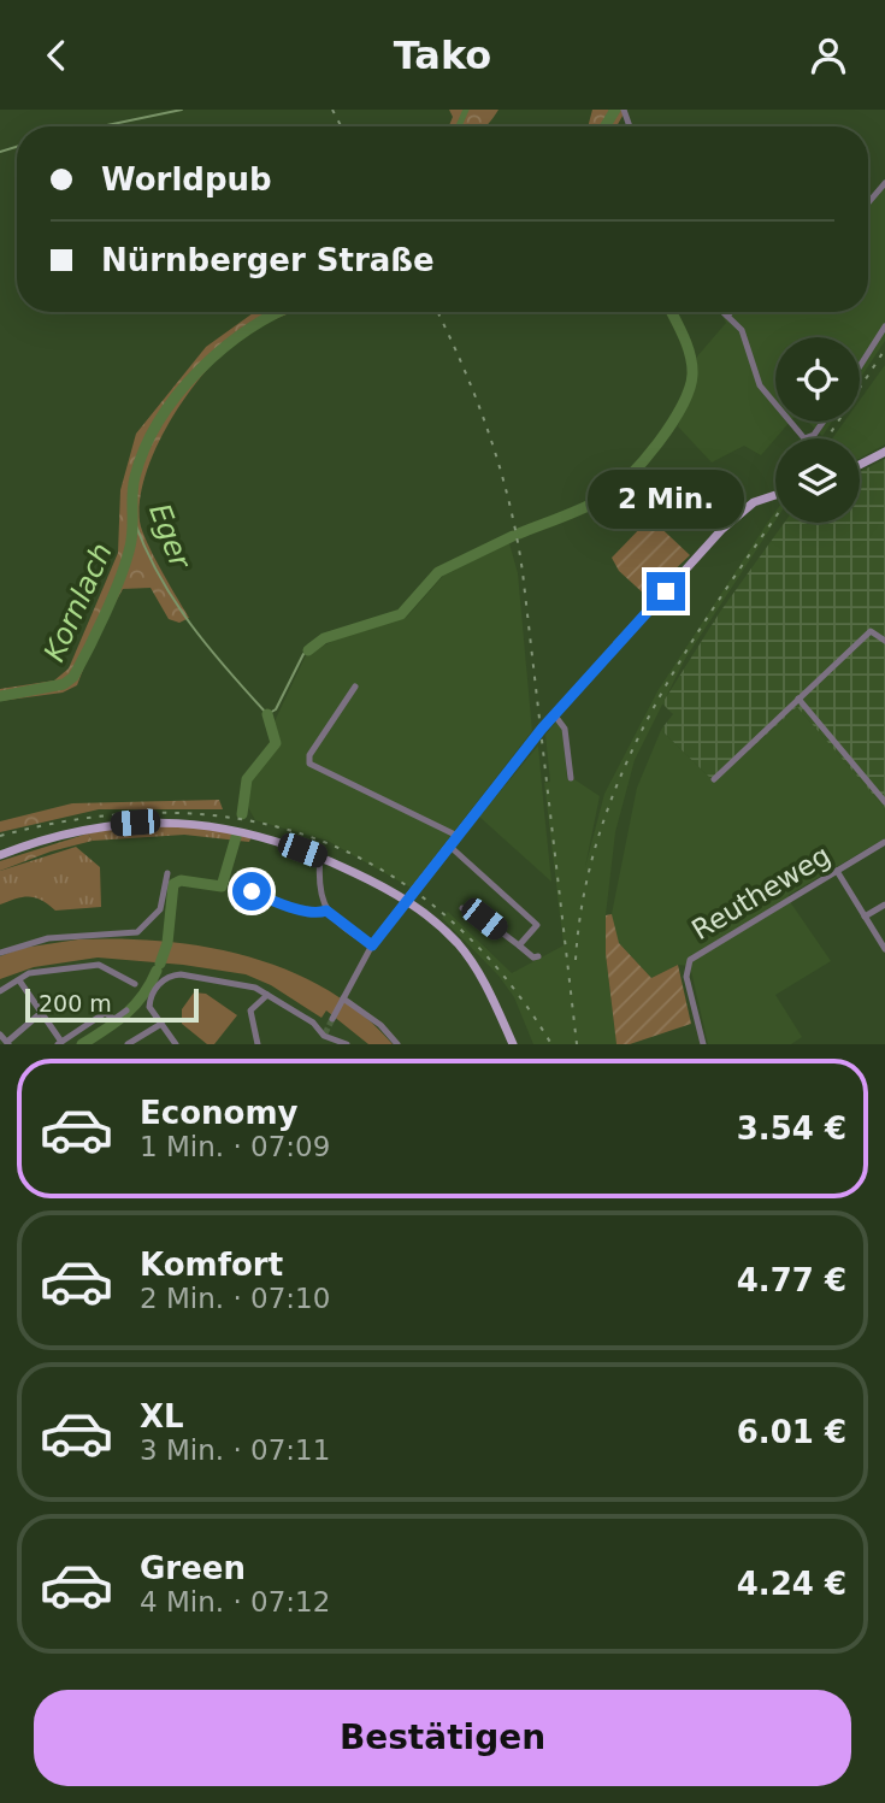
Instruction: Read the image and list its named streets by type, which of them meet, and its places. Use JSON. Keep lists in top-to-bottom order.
{
  "streets": {
    "street": ["Reutheweg"]
  },
  "water": ["Eger", "Kornlach"],
  "scale_bar": "200 m",
  "page": {
    "header": "Tako",
    "banner": ["Worldpub", "Nürnberger Straße"],
    "bubble": "2 Min.",
    "scale": "200 m",
    "list": [
      {
        "name": "Economy",
        "note": "1 Min. · 07:09",
        "value": "3.54 €"
      },
      {
        "name": "Komfort",
        "note": "2 Min. · 07:10",
        "value": "4.77 €"
      },
      {
        "name": "XL",
        "note": "3 Min. · 07:11",
        "value": "6.01 €"
      },
      {
        "name": "Green",
        "note": "4 Min. · 07:12",
        "value": "4.24 €"
      }
    ],
    "buttons": "Bestätigen"
  }
}
